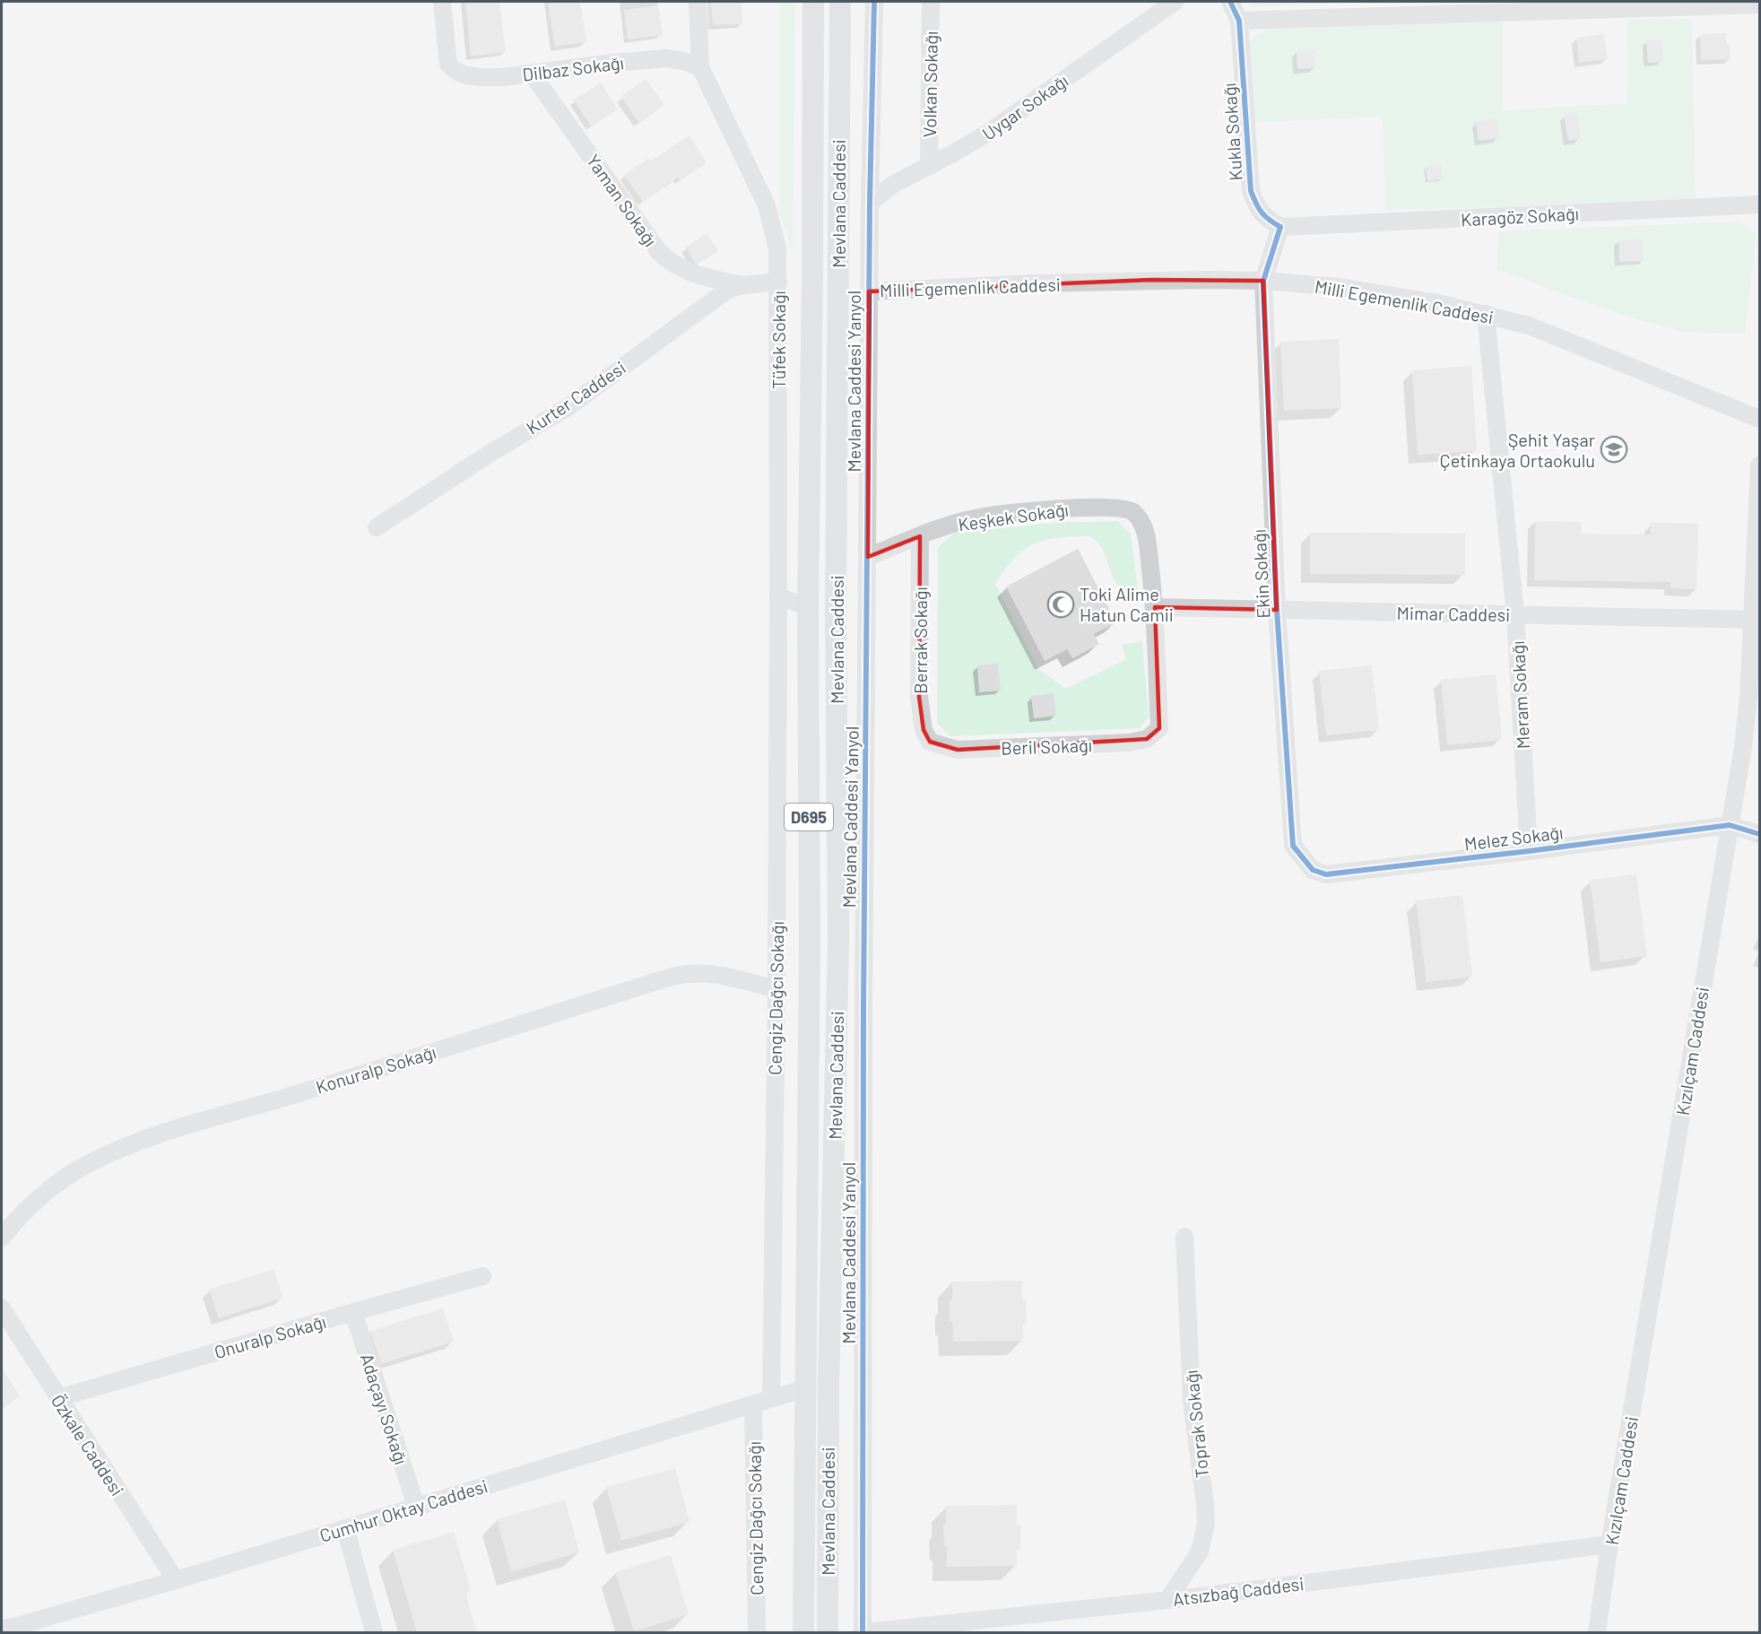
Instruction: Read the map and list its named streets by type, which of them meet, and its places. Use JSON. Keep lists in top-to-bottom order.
{
  "streets": {
    "main road": ["Mevlana Caddesi", "D695"],
    "street": [
      "Dilbaz Sokağı",
      "Volkan Sokağı",
      "Uygar Sokağı",
      "Kukla Sokağı",
      "Yaman Sokağı",
      "Karagöz Sokağı",
      "Milli Egemenlik Caddesi",
      "Tüfek Sokağı",
      "Mevlana Caddesi Yanyol",
      "Kurter Caddesi",
      "Keşkek Sokağı",
      "Ekin Sokağı",
      "Mimar Caddesi",
      "Berrak Sokağı",
      "Meram Sokağı",
      "Beril Sokağı",
      "Melez Sokağı",
      "Cengiz Dağcı Sokağı",
      "Kızılçam Caddesi",
      "Konuralp Sokağı",
      "Onuralp Sokağı",
      "Adaçayı Sokağı",
      "Toprak Sokağı",
      "Özkale Caddesi",
      "Cumhur Oktay Caddesi",
      "Atsızbağ Caddesi"
    ]
  },
  "crossings": [
    ["Dilbaz Sokağı", "Yaman Sokağı"],
    ["Dilbaz Sokağı", "Tüfek Sokağı"],
    ["Volkan Sokağı", "Uygar Sokağı"],
    ["Uygar Sokağı", "Mevlana Caddesi Yanyol"],
    ["Kukla Sokağı", "Karagöz Sokağı"],
    ["Yaman Sokağı", "Kurter Caddesi"],
    ["Mevlana Caddesi", "Cumhur Oktay Caddesi"],
    ["Milli Egemenlik Caddesi", "Mevlana Caddesi Yanyol"],
    ["Milli Egemenlik Caddesi", "Ekin Sokağı"],
    ["Milli Egemenlik Caddesi", "Meram Sokağı"],
    ["Tüfek Sokağı", "Kurter Caddesi"],
    ["Tüfek Sokağı", "Cengiz Dağcı Sokağı"],
    ["Mevlana Caddesi Yanyol", "Keşkek Sokağı"],
    ["Mevlana Caddesi Yanyol", "Atsızbağ Caddesi"],
    ["Keşkek Sokağı", "Mimar Caddesi"],
    ["Keşkek Sokağı", "Berrak Sokağı"],
    ["Keşkek Sokağı", "Beril Sokağı"],
    ["Ekin Sokağı", "Mimar Caddesi"],
    ["Ekin Sokağı", "Melez Sokağı"],
    ["Mimar Caddesi", "Meram Sokağı"],
    ["Mimar Caddesi", "Beril Sokağı"],
    ["Mimar Caddesi", "Kızılçam Caddesi"],
    ["Berrak Sokağı", "Beril Sokağı"],
    ["Meram Sokağı", "Melez Sokağı"],
    ["Melez Sokağı", "Kızılçam Caddesi"],
    ["Cengiz Dağcı Sokağı", "Konuralp Sokağı"],
    ["Cengiz Dağcı Sokağı", "Cumhur Oktay Caddesi"],
    ["Kızılçam Caddesi", "Atsızbağ Caddesi"],
    ["Onuralp Sokağı", "Adaçayı Sokağı"],
    ["Onuralp Sokağı", "Özkale Caddesi"],
    ["Adaçayı Sokağı", "Cumhur Oktay Caddesi"],
    ["Toprak Sokağı", "Atsızbağ Caddesi"],
    ["Özkale Caddesi", "Cumhur Oktay Caddesi"]
  ],
  "places": {
    "school or university": ["Şehit Yaşar Çetinkaya Ortaokulu"],
    "mosque": ["Toki Alime Hatun Camii"]
  }
}
